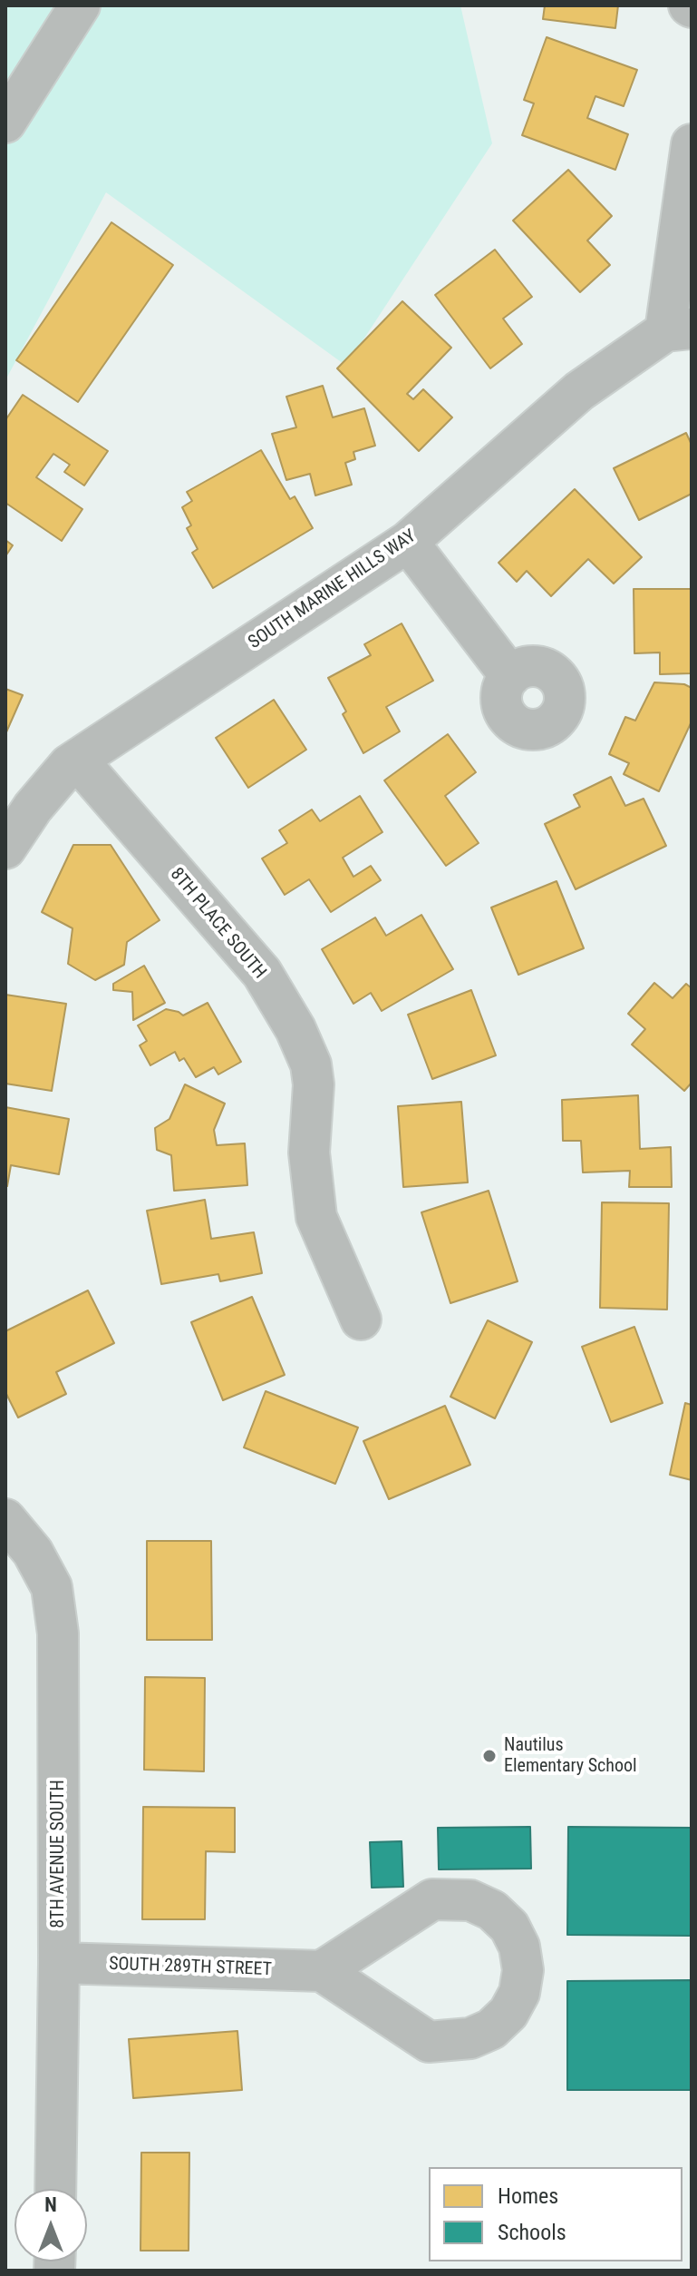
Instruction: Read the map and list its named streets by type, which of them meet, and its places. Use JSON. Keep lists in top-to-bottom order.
{
  "streets": {
    "street": [
      "SOUTH MARINE HILLS WAY",
      "8TH PLACE SOUTH",
      "8TH AVENUE SOUTH",
      "SOUTH 289TH STREET"
    ]
  },
  "crossings": [
    ["SOUTH MARINE HILLS WAY", "8TH PLACE SOUTH"],
    ["8TH AVENUE SOUTH", "SOUTH 289TH STREET"]
  ],
  "places": ["Nautilus Elementary School"],
  "legend": ["Homes", "Schools"],
  "north": "top"
}
